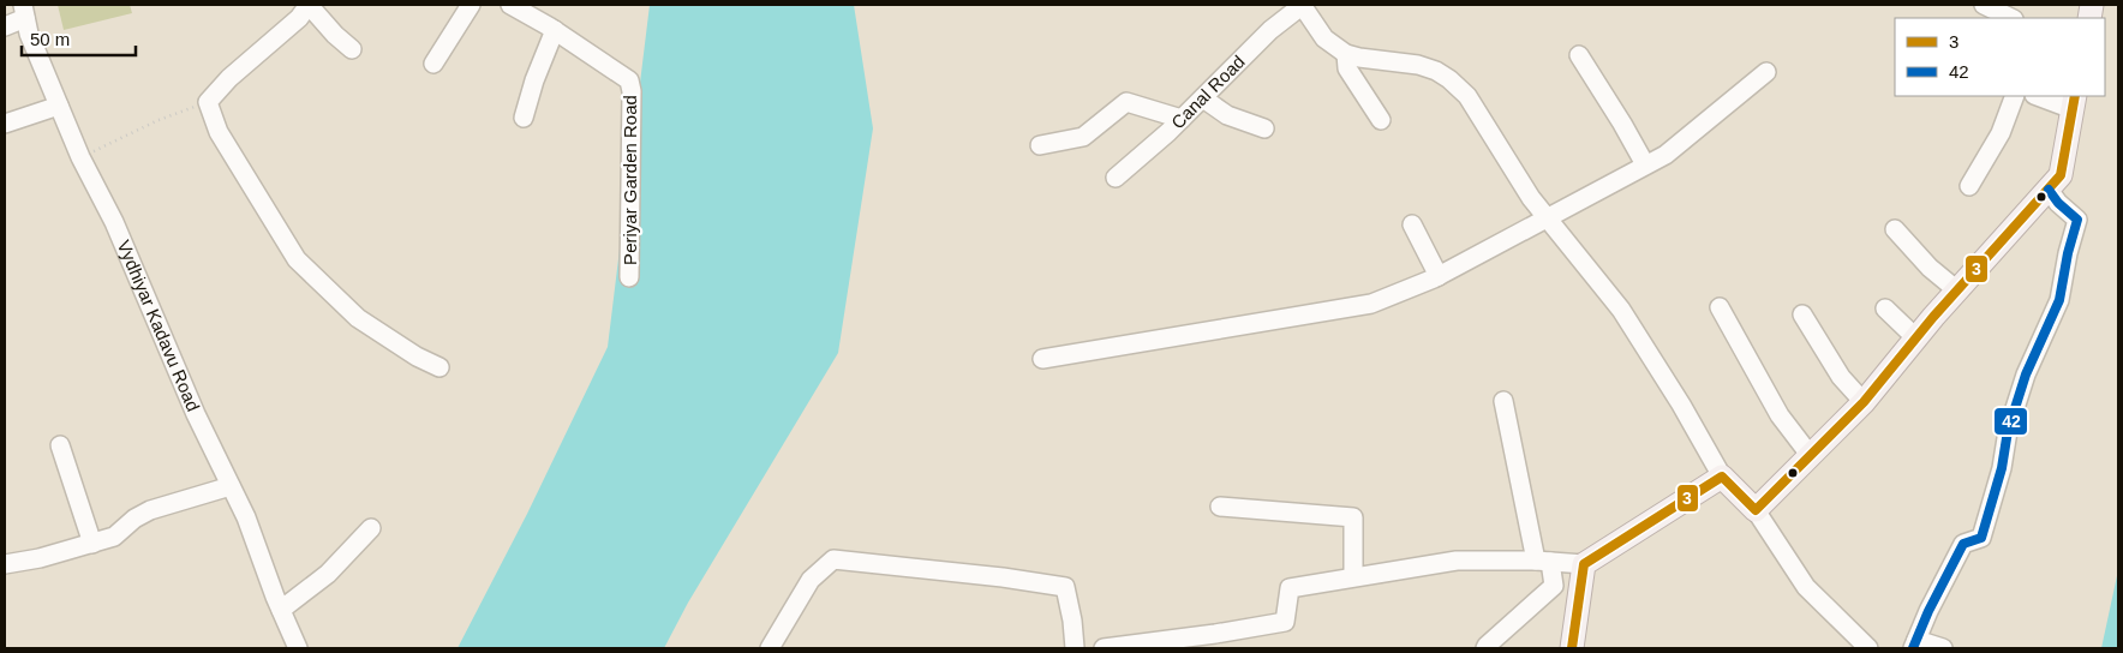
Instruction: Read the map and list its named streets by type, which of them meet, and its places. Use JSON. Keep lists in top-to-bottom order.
{
  "streets": {
    "street": ["Canal Road", "Periyar Garden Road", "Vydhiyar Kadavu Road"]
  },
  "lines": ["transit line 3", "transit line 42"],
  "legend": ["3", "42"],
  "scale_bar": "50 m"
}
